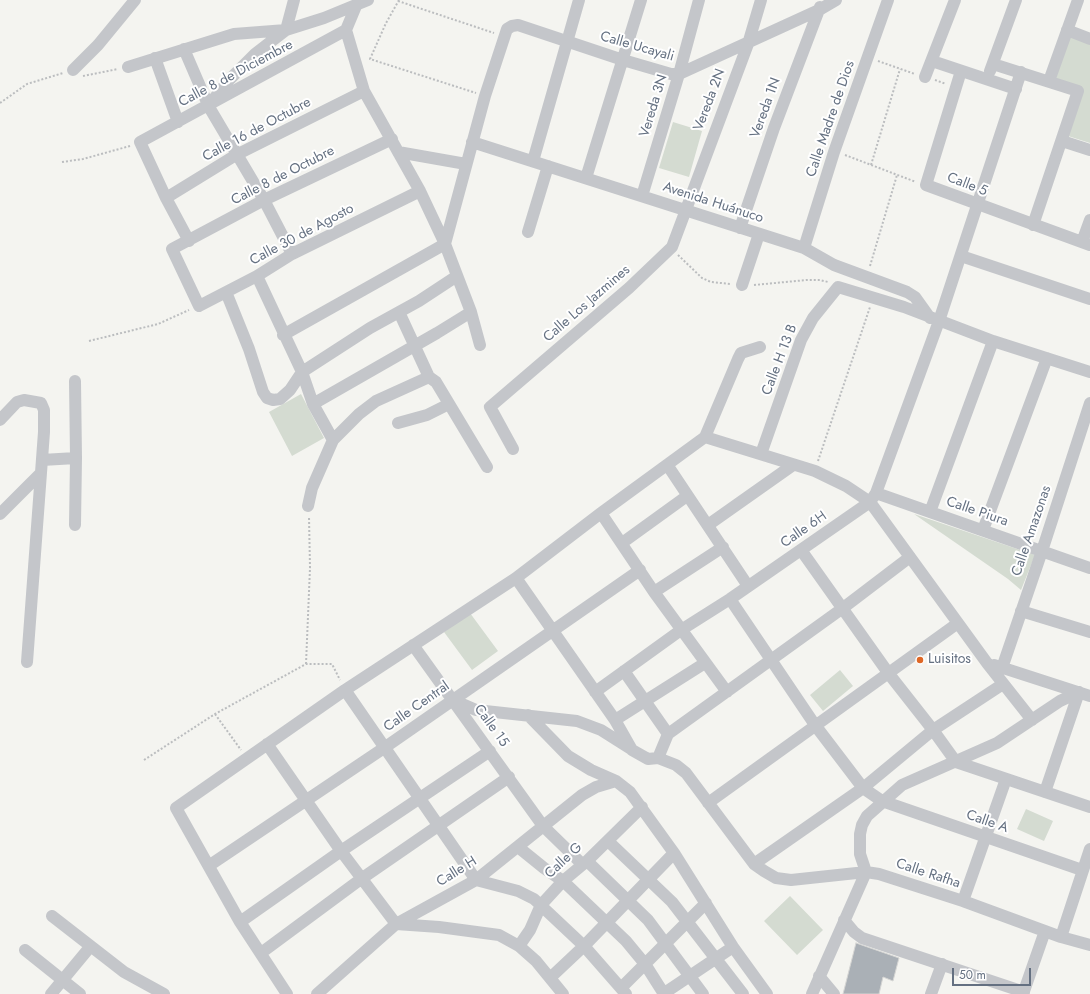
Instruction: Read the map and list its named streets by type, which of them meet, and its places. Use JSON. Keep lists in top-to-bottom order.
{
  "streets": {
    "street": [
      "Calle Ucayali",
      "Calle 8 de Diciembre",
      "Vereda 2N",
      "Vereda 3N",
      "Vereda 1N",
      "Calle Madre de Dios",
      "Calle 16 de Octubre",
      "Calle 8 de Octubre",
      "Calle 5",
      "Avenida Huánuco",
      "Calle 30 de Agosto",
      "Calle Los Jazmines",
      "Calle H 13 B",
      "Calle Piura",
      "Calle 6H",
      "Calle Amazonas",
      "Calle Central",
      "Calle 15",
      "Calle A",
      "Calle G",
      "Calle H",
      "Calle Rafha"
    ]
  },
  "crossings": [
    ["Calle Ucayali", "Vereda 2N"],
    ["Calle Ucayali", "Vereda 3N"],
    ["Calle Ucayali", "Vereda 1N"],
    ["Vereda 2N", "Avenida Huánuco"],
    ["Vereda 2N", "Calle Los Jazmines"],
    ["Vereda 3N", "Avenida Huánuco"],
    ["Vereda 1N", "Avenida Huánuco"],
    ["Calle Madre de Dios", "Calle 5"],
    ["Calle Madre de Dios", "Avenida Huánuco"],
    ["Calle 8 de Octubre", "Calle 30 de Agosto"],
    ["Avenida Huánuco", "Calle Los Jazmines"],
    ["Calle Piura", "Calle 6H"],
    ["Calle Piura", "Calle Amazonas"],
    ["Calle 6H", "Calle A"],
    ["Calle Central", "Calle 15"],
    ["Calle Central", "Calle Rafha"],
    ["Calle 15", "Calle G"],
    ["Calle 15", "Calle H"],
    ["Calle 15", "Calle Rafha"]
  ],
  "places": ["Luisitos"],
  "scale_bar": "50 m"
}
